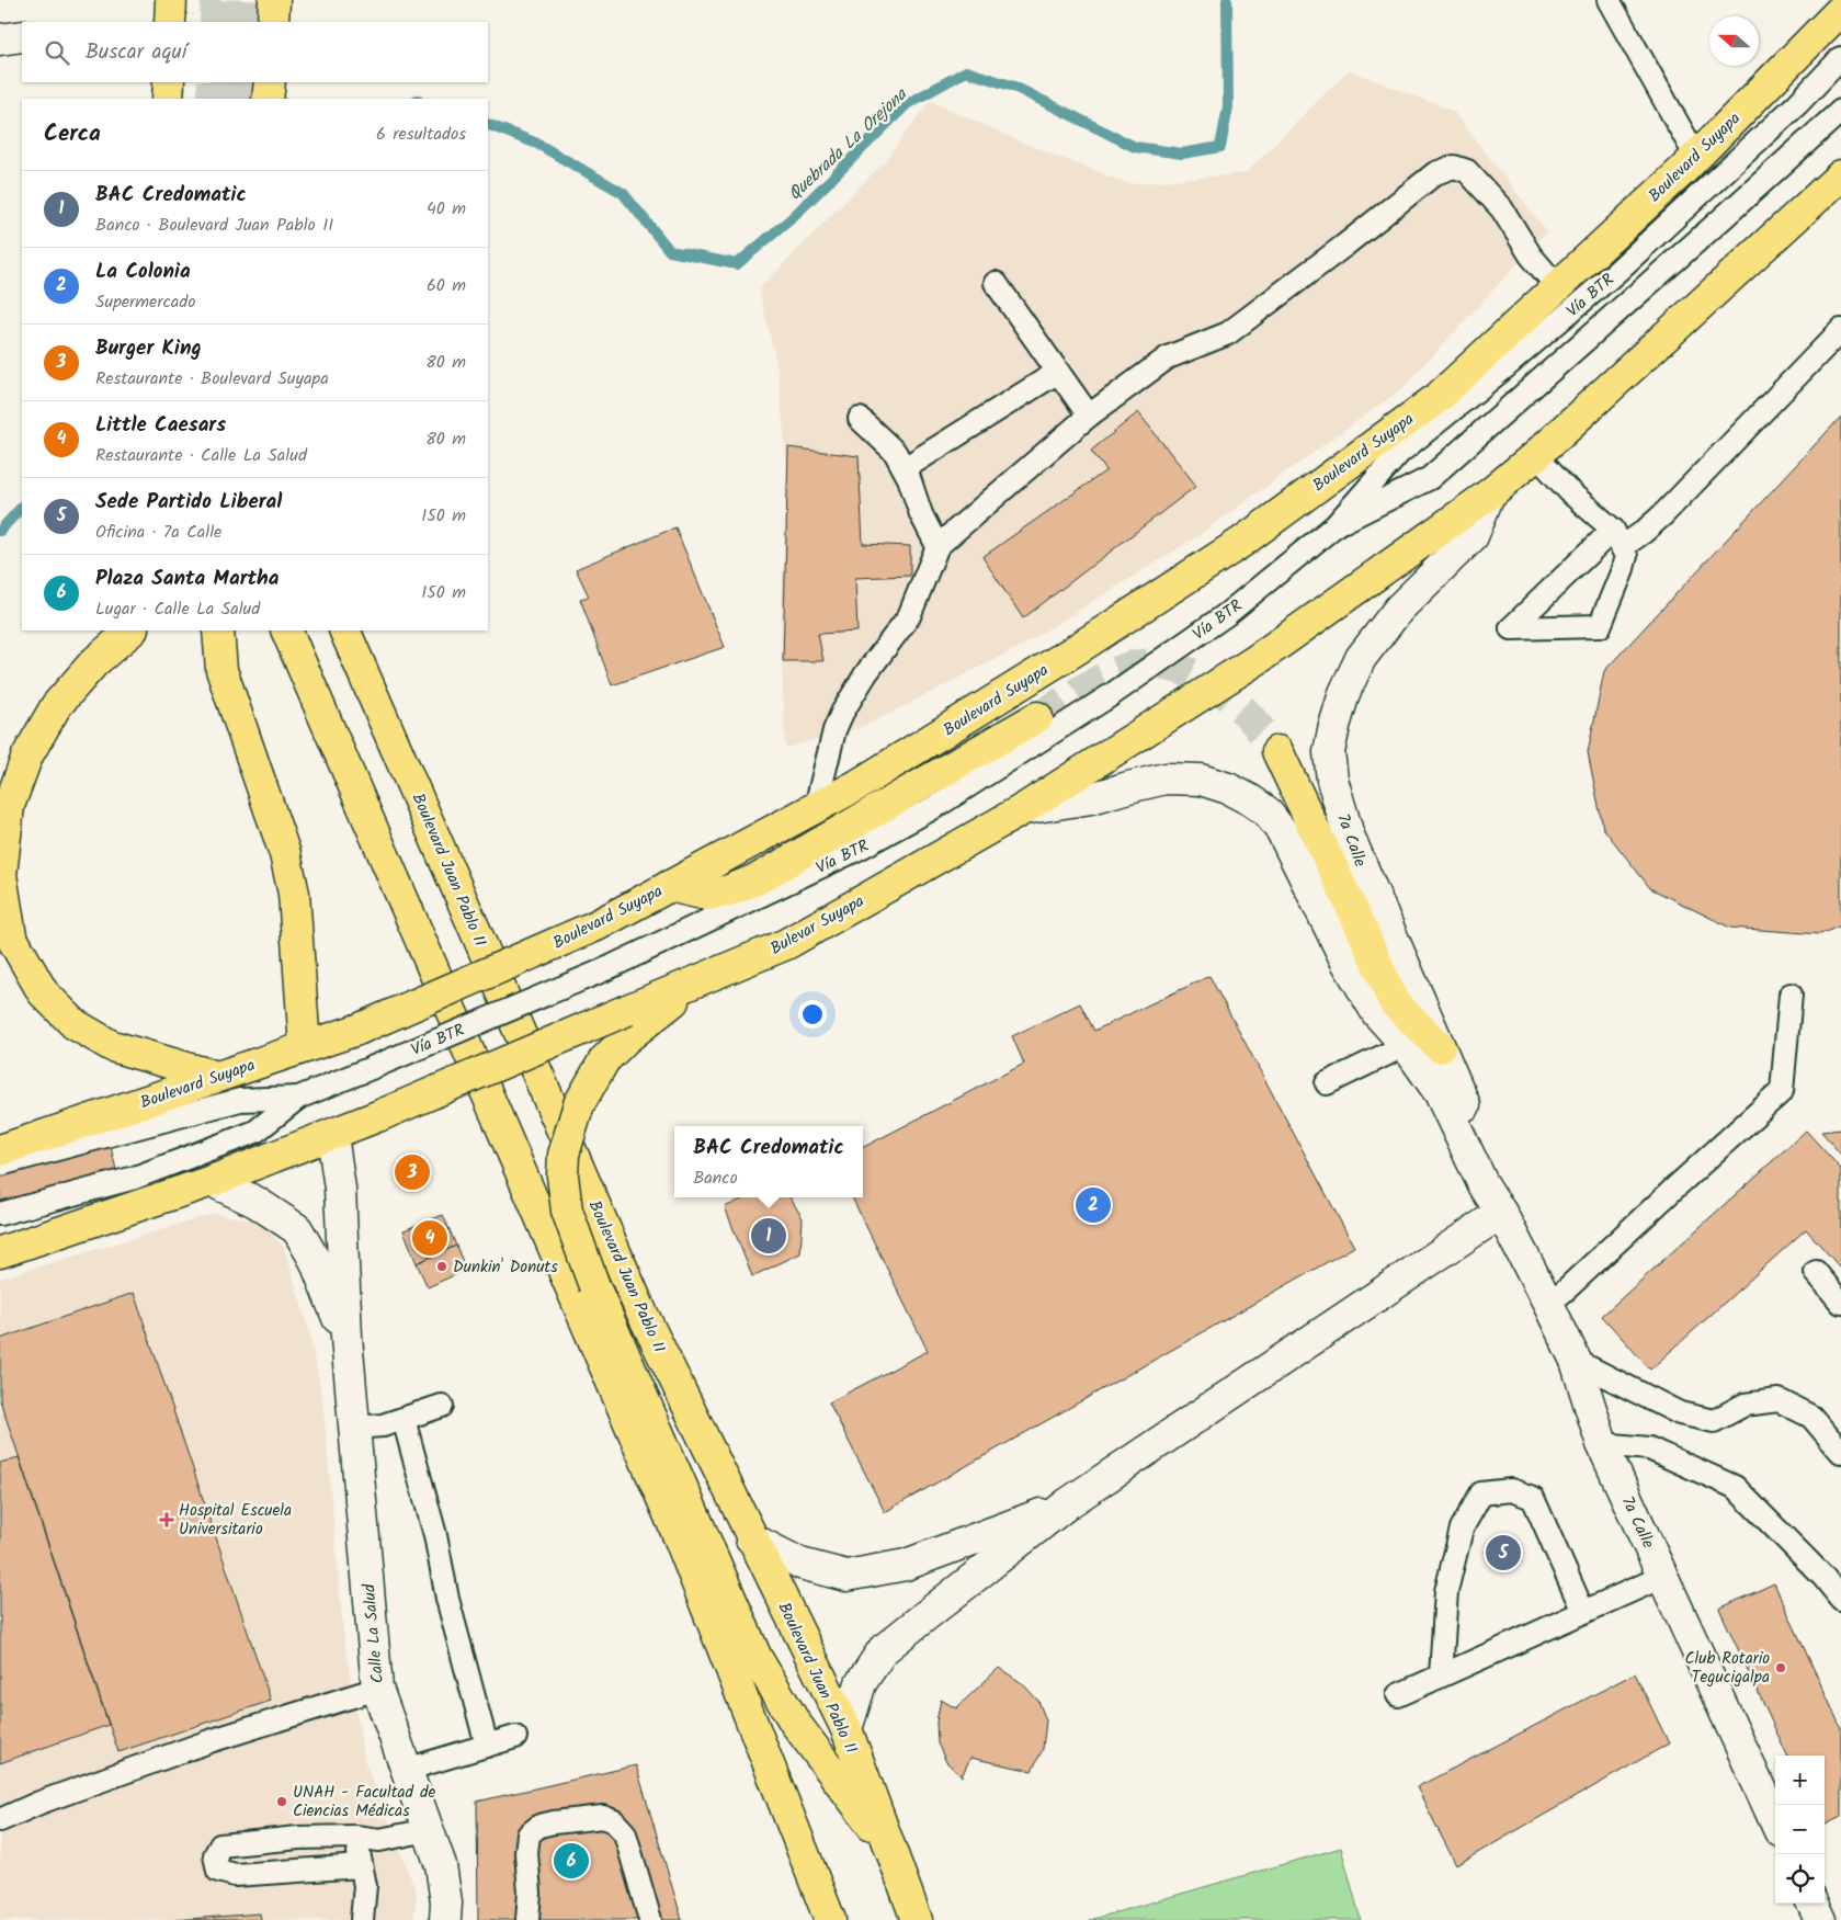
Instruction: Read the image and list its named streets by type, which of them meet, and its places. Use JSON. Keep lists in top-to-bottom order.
{
  "streets": {
    "main road": ["Boulevard Suyapa", "Boulevard Juan Pablo II", "Bulevar Suyapa"],
    "street": ["7a Calle", "Calle La Salud"],
    "lane": ["Vía BTR"]
  },
  "crossings": [
    ["7a Calle", "Bulevar Suyapa"],
    ["Bulevar Suyapa", "Calle La Salud"]
  ],
  "water": ["Quebrada La Orejona"],
  "places": {
    "other": ["Dunkin' Donuts", "Club Rotario Tegucigalpa", "UNAH - Facultad de Ciencias Médicas"],
    "health": ["Hospital Escuela Universitario"]
  },
  "north": "left",
  "page": {
    "search": "Buscar aquí",
    "heading": ["Cerca", "6 resultados"],
    "list": [
      {
        "mark": "1",
        "name": "BAC Credomatic",
        "note": "Banco · Boulevard Juan Pablo II",
        "value": "40 m"
      },
      {
        "mark": "2",
        "name": "La Colonia",
        "note": "Supermercado",
        "value": "60 m"
      },
      {
        "mark": "3",
        "name": "Burger King",
        "note": "Restaurante · Boulevard Suyapa",
        "value": "80 m"
      },
      {
        "mark": "4",
        "name": "Little Caesars",
        "note": "Restaurante · Calle La Salud",
        "value": "80 m"
      },
      {
        "mark": "5",
        "name": "Sede Partido Liberal",
        "note": "Oficina · 7a Calle",
        "value": "150 m"
      },
      {
        "mark": "6",
        "name": "Plaza Santa Martha",
        "note": "Lugar · Calle La Salud",
        "value": "150 m"
      }
    ],
    "popup": ["BAC Credomatic", "Banco"],
    "pins": [
      "3",
      "2",
      "1",
      "4",
      "5",
      "6"
    ],
    "map_buttons": ["+", "−"]
  }
}
